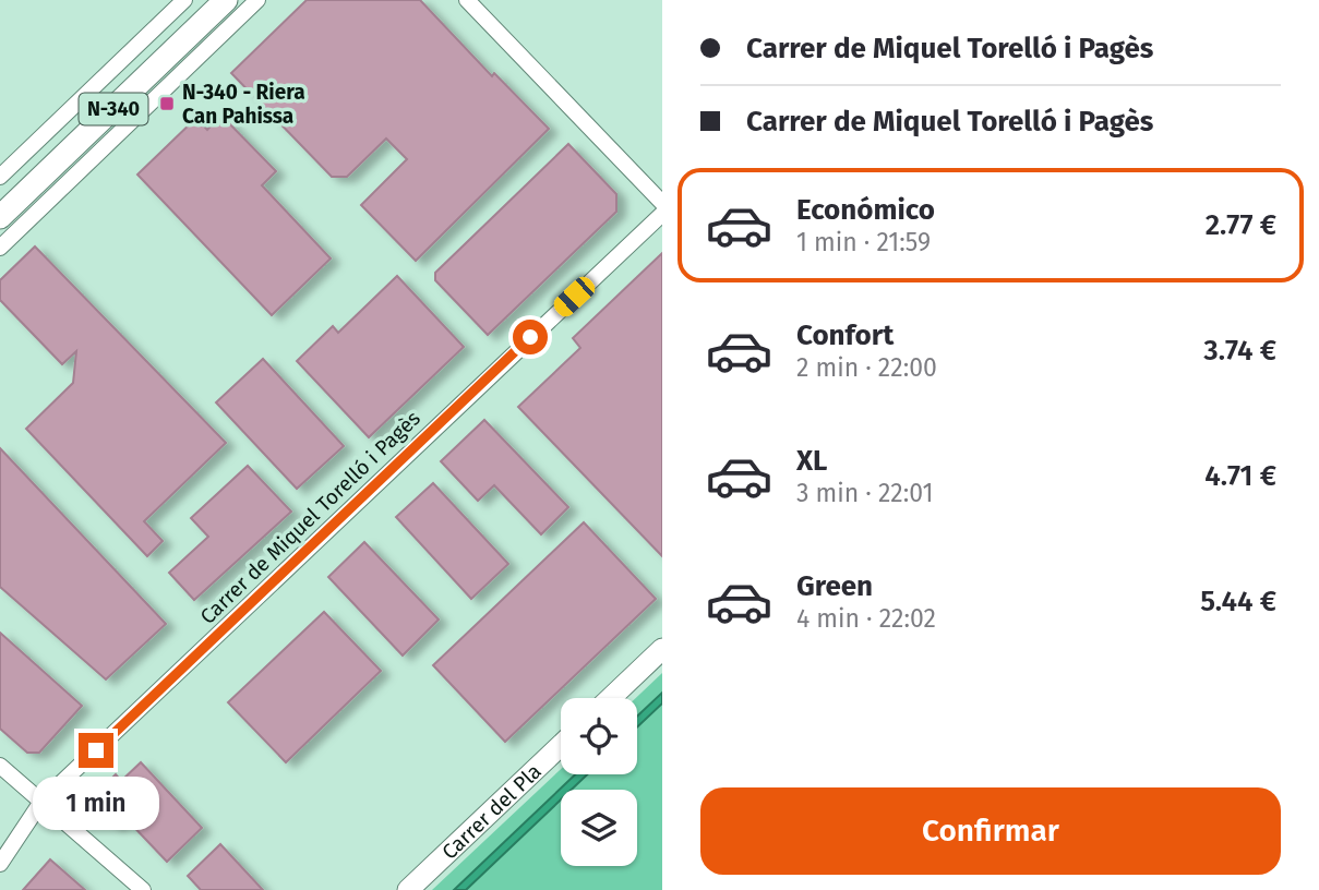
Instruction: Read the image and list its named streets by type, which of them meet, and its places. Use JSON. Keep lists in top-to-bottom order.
{
  "streets": {
    "main road": ["N-340", "Carrer del Pla"],
    "street": ["Carrer de Miquel Torelló i Pagès"]
  },
  "places": {
    "transit": ["N-340 - Riera Can Pahissa"]
  },
  "page": {
    "banner": ["Carrer de Miquel Torelló i Pagès", "Carrer de Miquel Torelló i Pagès"],
    "list": [
      {
        "name": "Económico",
        "note": "1 min · 21:59",
        "value": "2.77 €"
      },
      {
        "name": "Confort",
        "note": "2 min · 22:00",
        "value": "3.74 €"
      },
      {
        "name": "XL",
        "note": "3 min · 22:01",
        "value": "4.71 €"
      },
      {
        "name": "Green",
        "note": "4 min · 22:02",
        "value": "5.44 €"
      }
    ],
    "buttons": "Confirmar",
    "bubble": "1 min"
  }
}
